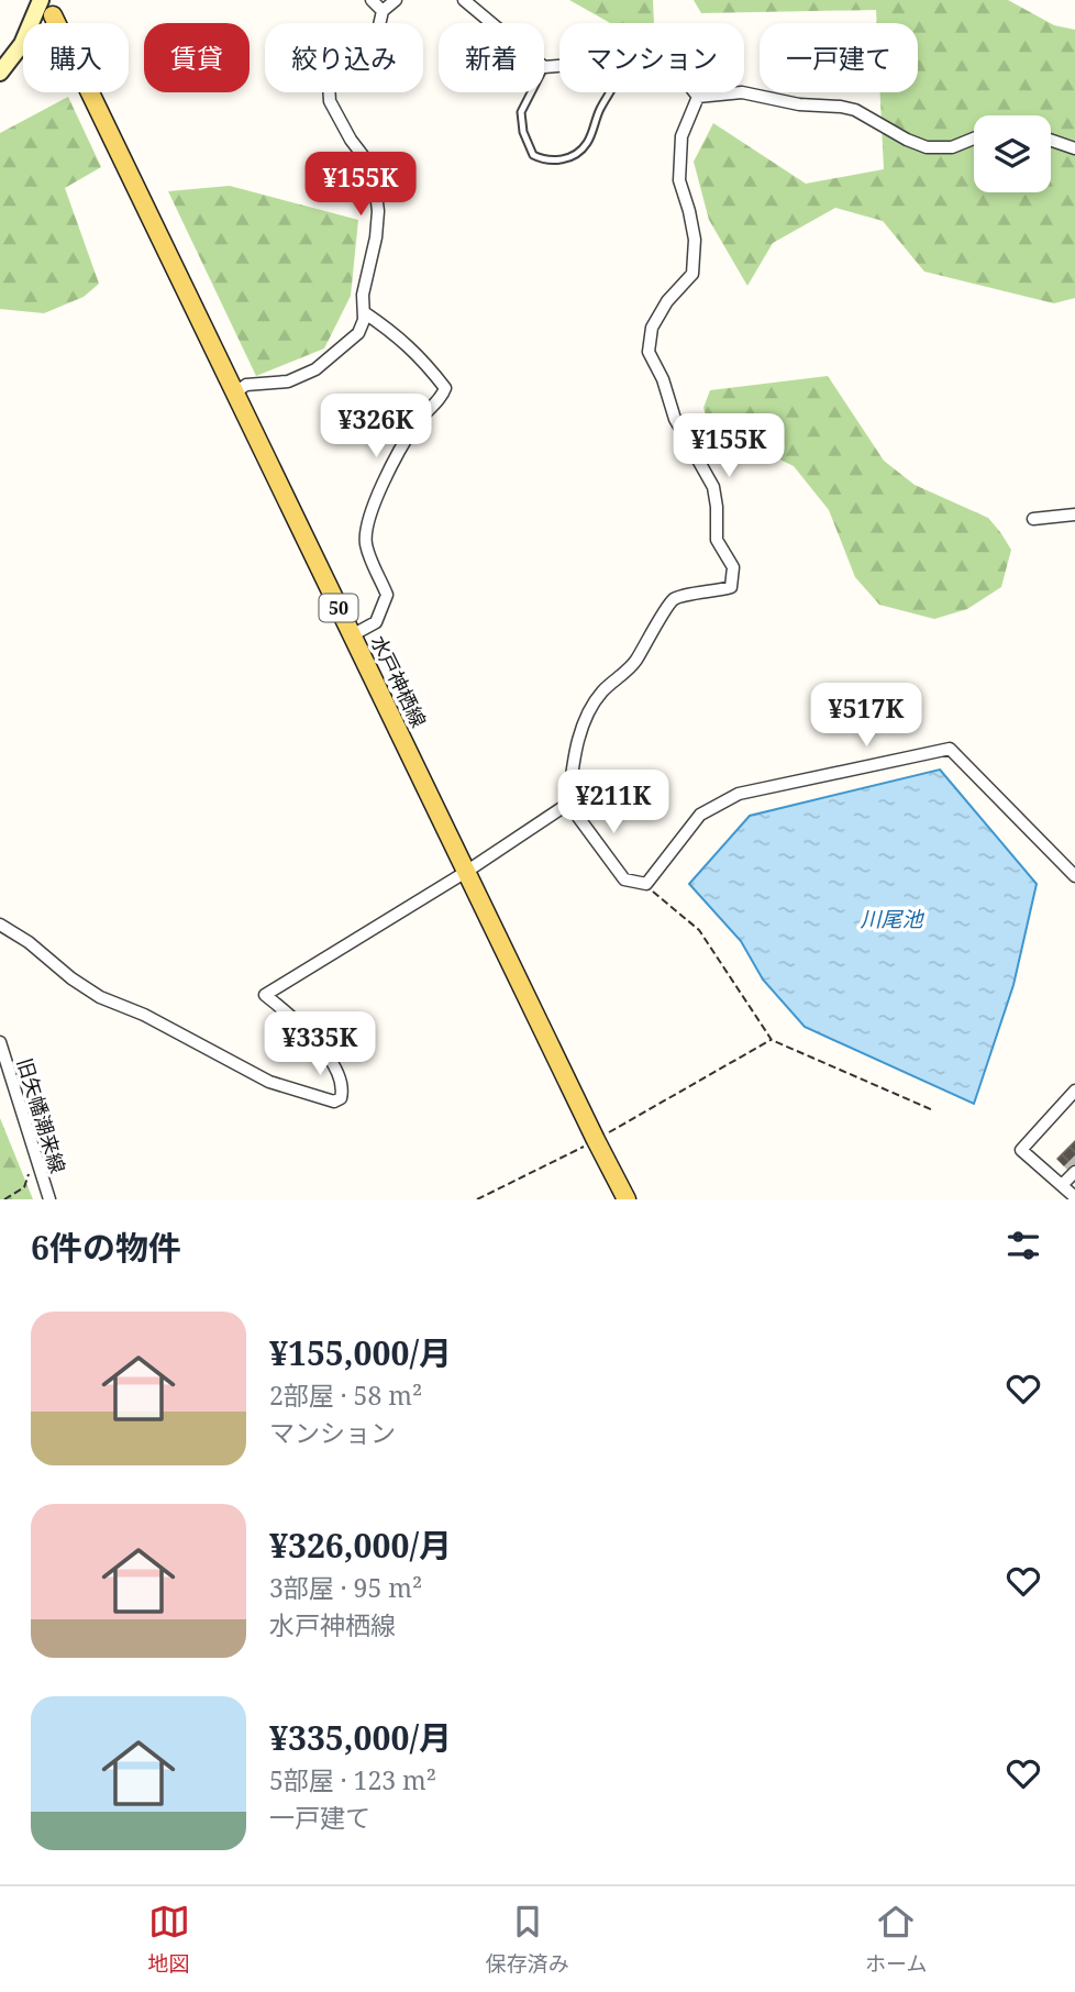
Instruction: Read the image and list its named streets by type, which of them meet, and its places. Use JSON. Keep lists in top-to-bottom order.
{
  "streets": {
    "main road": ["50", "水戸神栖線"],
    "street": ["旧矢幡潮来線"]
  },
  "water": ["川尾池"],
  "page": {
    "chip": [
      "購入",
      "賃貸",
      "絞り込み",
      "新着",
      "マンション",
      "一戸建て"
    ],
    "price": [
      "¥155K",
      "¥326K",
      "¥155K",
      "¥517K",
      "¥211K",
      "¥335K"
    ],
    "heading": "6件の物件",
    "list": [
      {
        "name": "¥155,000/月",
        "note": "2部屋 · 58 m² · マンション"
      },
      {
        "name": "¥326,000/月",
        "note": "3部屋 · 95 m² · 水戸神栖線"
      },
      {
        "name": "¥335,000/月",
        "note": "5部屋 · 123 m² · 一戸建て"
      }
    ],
    "tabs": ["地図", "保存済み", "ホーム"]
  }
}
